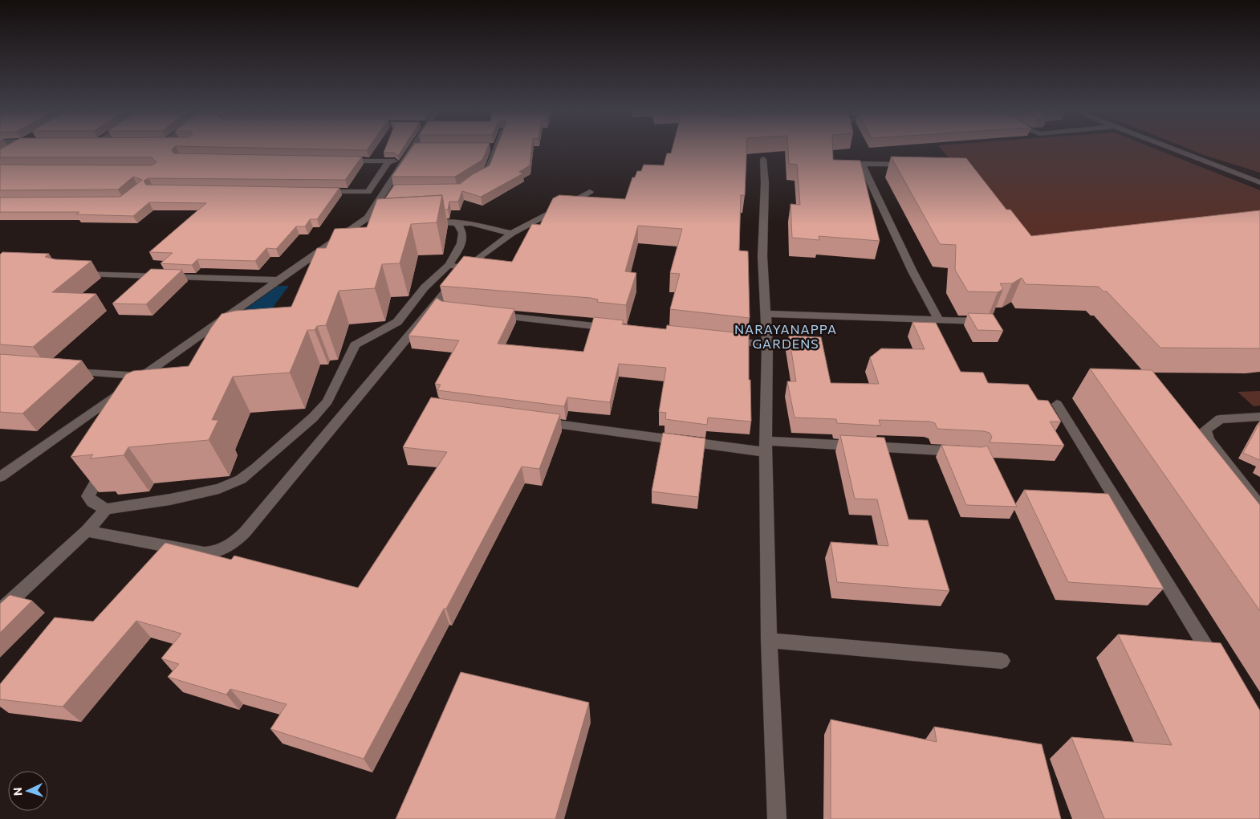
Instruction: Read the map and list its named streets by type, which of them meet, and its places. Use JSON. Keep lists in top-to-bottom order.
{
  "districts": ["NARAYANAPPA GARDENS"],
  "north": "left"
}
